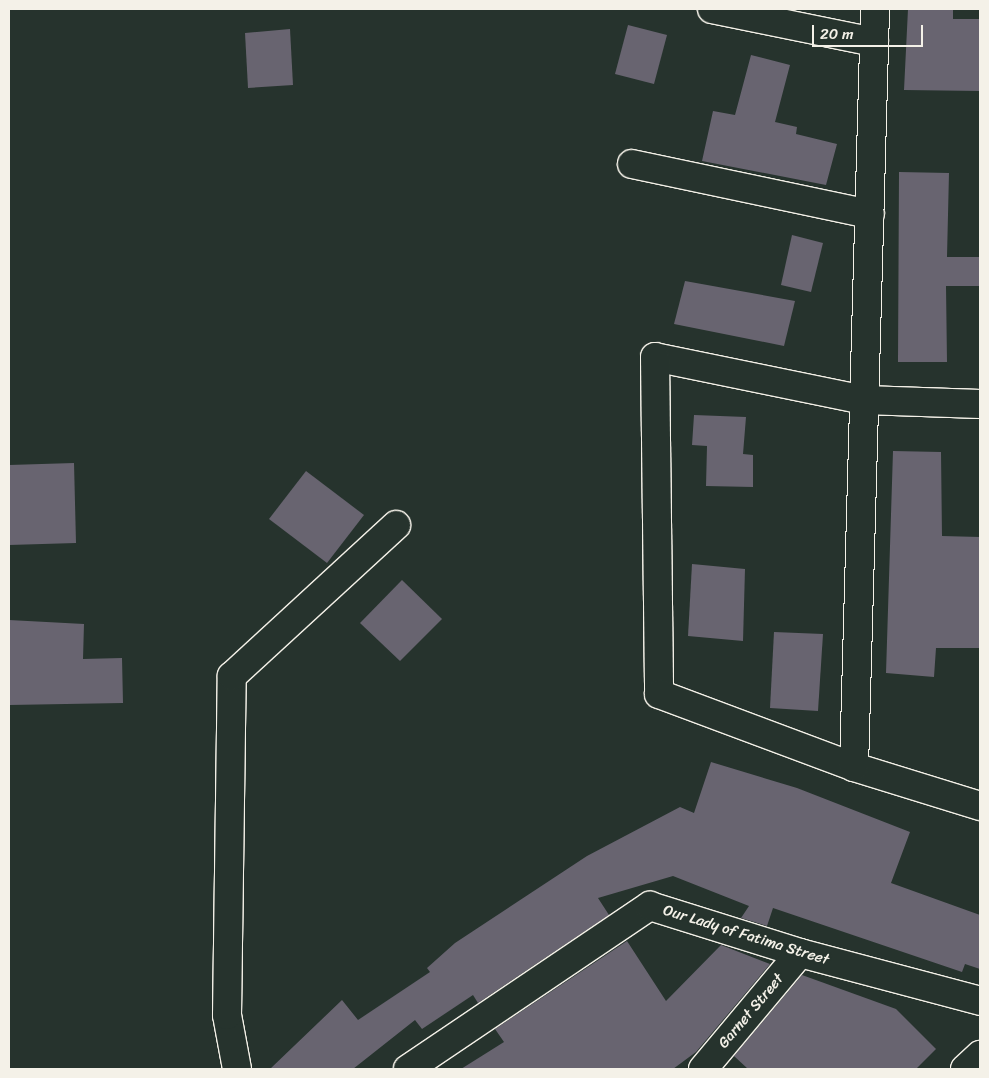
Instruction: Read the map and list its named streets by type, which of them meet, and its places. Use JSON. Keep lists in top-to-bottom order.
{
  "streets": {
    "street": ["Our Lady of Fatima Street", "Garnet Street"]
  },
  "crossings": [
    ["Our Lady of Fatima Street", "Garnet Street"]
  ],
  "scale_bar": "20 m"
}
